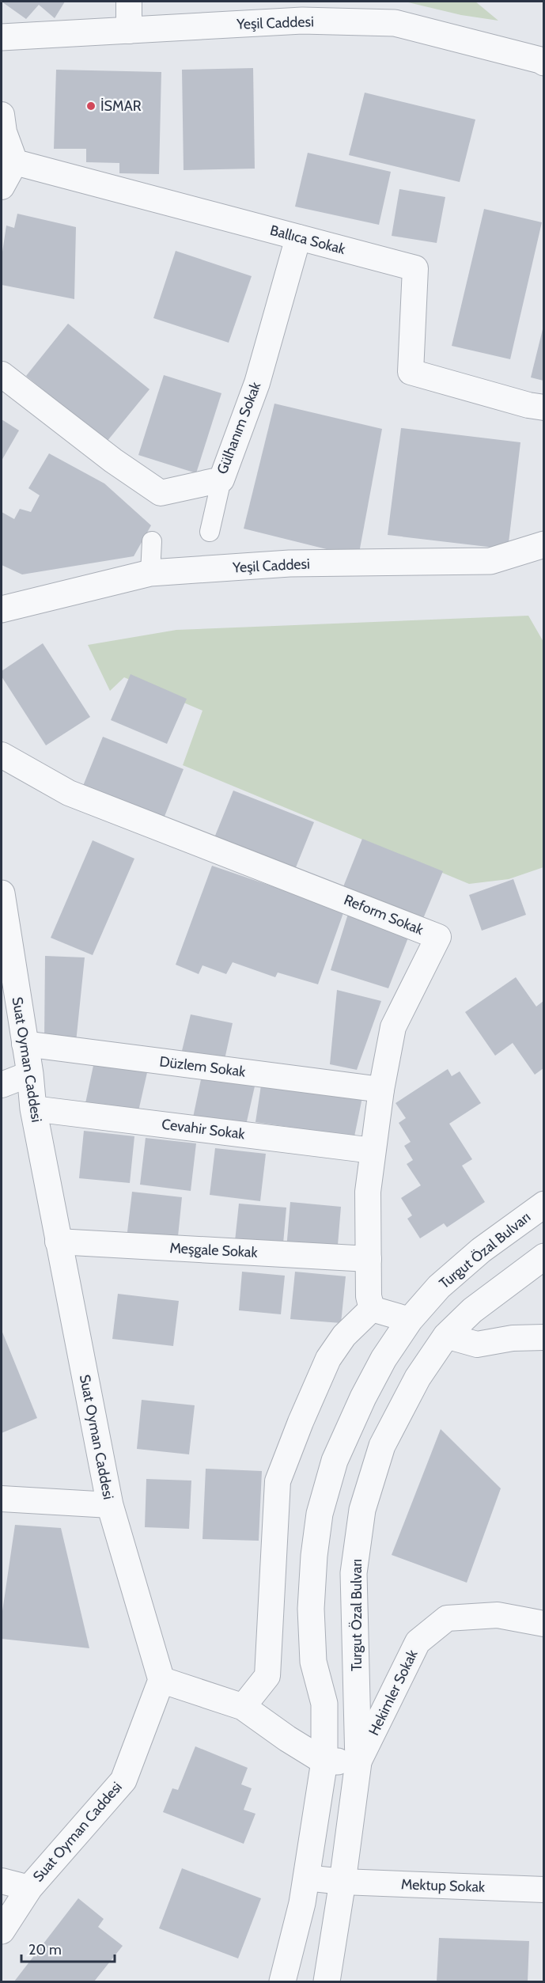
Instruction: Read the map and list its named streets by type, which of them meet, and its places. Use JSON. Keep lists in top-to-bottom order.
{
  "streets": {
    "street": [
      "Yeşil Caddesi",
      "Ballıca Sokak",
      "Gülhanım Sokak",
      "Reform Sokak",
      "Suat Oyman Caddesi",
      "Düzlem Sokak",
      "Cevahir Sokak",
      "Meşgale Sokak",
      "Turgut Özal Bulvarı",
      "Hekimler Sokak",
      "Mektup Sokak"
    ]
  },
  "crossings": [
    ["Ballıca Sokak", "Gülhanım Sokak"],
    ["Reform Sokak", "Düzlem Sokak"],
    ["Reform Sokak", "Cevahir Sokak"],
    ["Reform Sokak", "Meşgale Sokak"],
    ["Suat Oyman Caddesi", "Düzlem Sokak"],
    ["Suat Oyman Caddesi", "Cevahir Sokak"],
    ["Suat Oyman Caddesi", "Meşgale Sokak"],
    ["Turgut Özal Bulvarı", "Hekimler Sokak"],
    ["Turgut Özal Bulvarı", "Mektup Sokak"]
  ],
  "places": ["İSMAR"],
  "scale_bar": "20 m"
}
